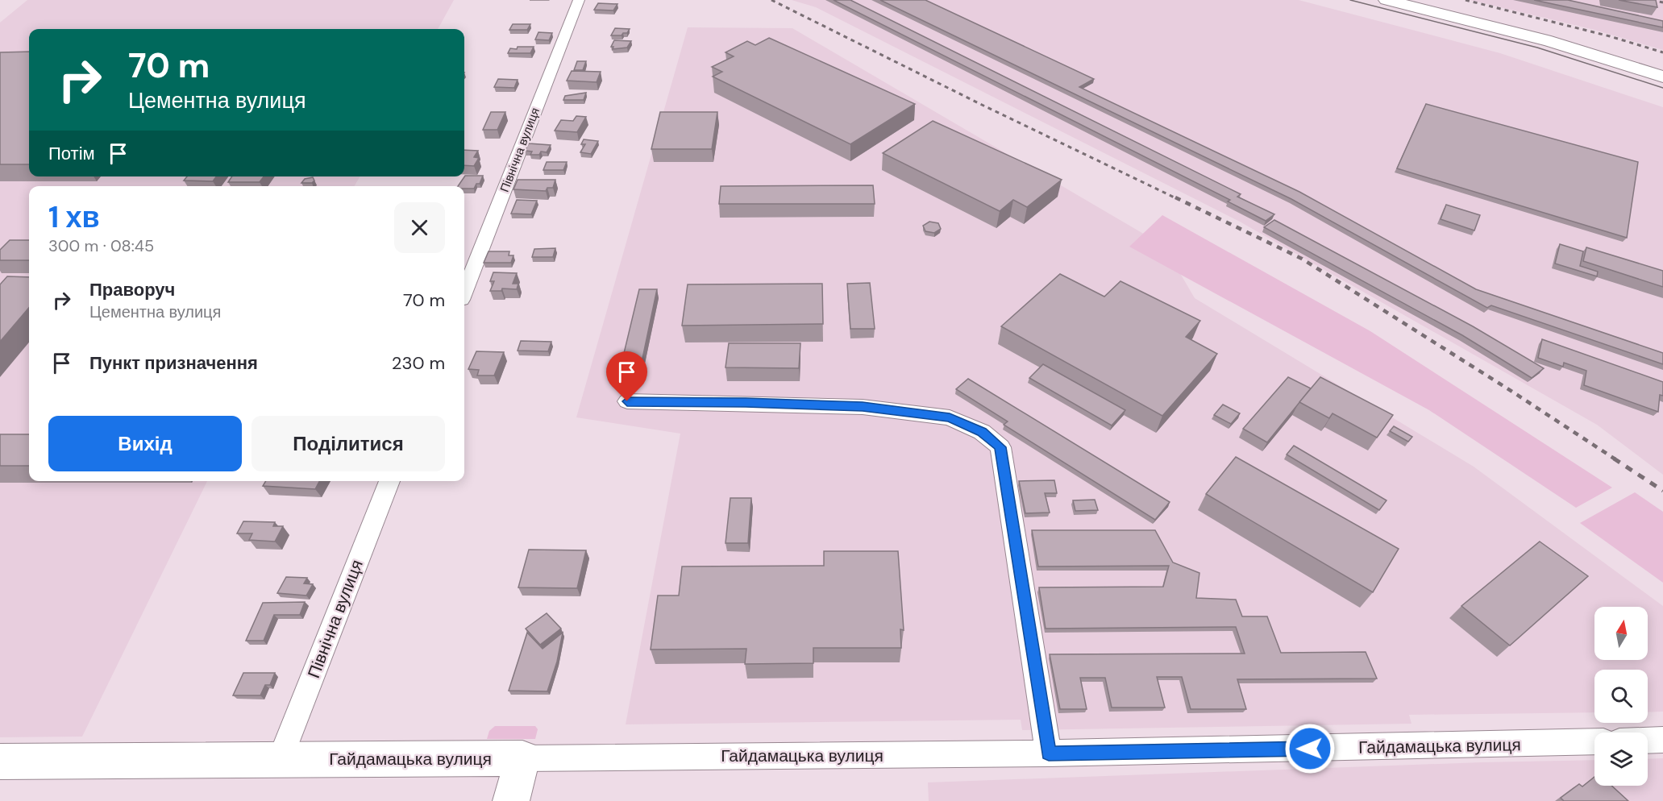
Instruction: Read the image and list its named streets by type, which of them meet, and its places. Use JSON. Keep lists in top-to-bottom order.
{
  "streets": {
    "street": ["Північна вулиця", "Гайдамацька вулиця"]
  },
  "crossings": [
    ["Північна вулиця", "Гайдамацька вулиця"]
  ],
  "north": "top",
  "page": {
    "turn": ["70 m", "Цементна вулиця"],
    "then": "Потім",
    "heading": ["1 хв", "300 m · 08:45"],
    "list": [
      {
        "name": "Праворуч",
        "note": "Цементна вулиця",
        "value": "70 m"
      },
      {
        "name": "Пункт призначення",
        "value": "230 m"
      }
    ],
    "buttons": ["Вихід", "Поділитися"]
  }
}
